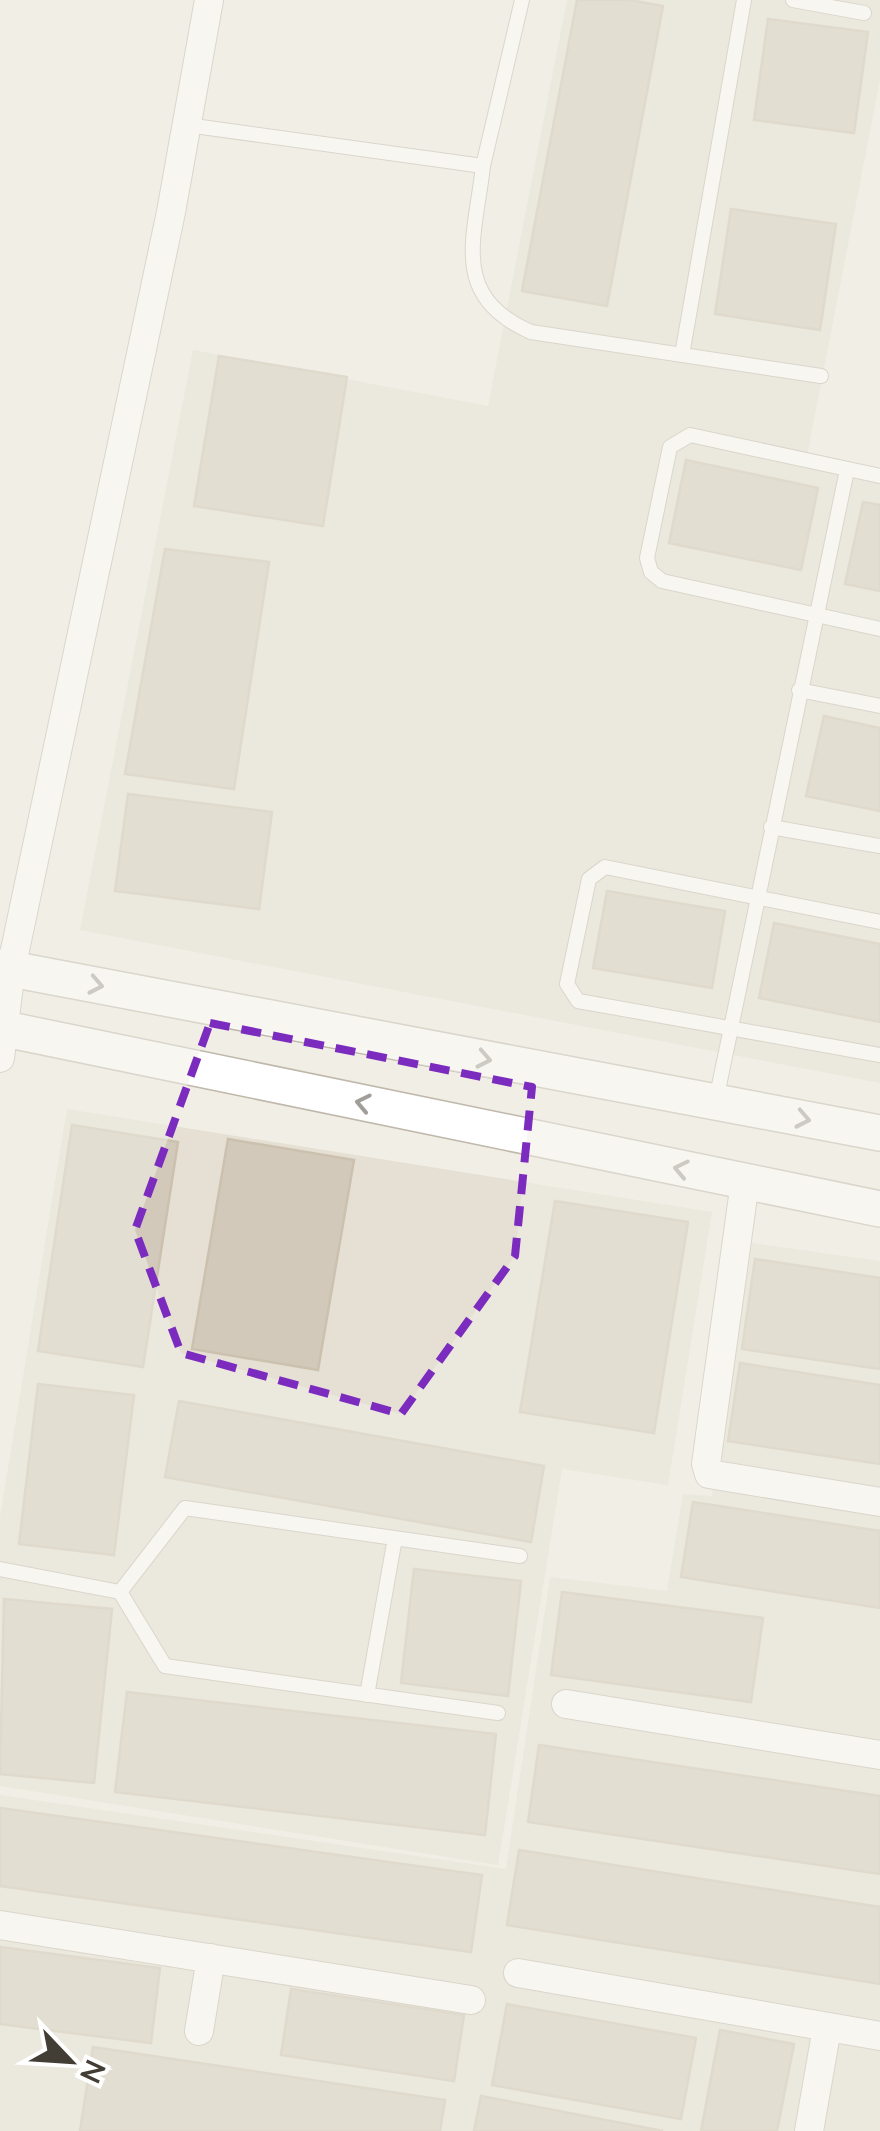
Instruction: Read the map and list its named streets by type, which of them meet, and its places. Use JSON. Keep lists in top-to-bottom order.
{
  "north": "bottom right"
}
